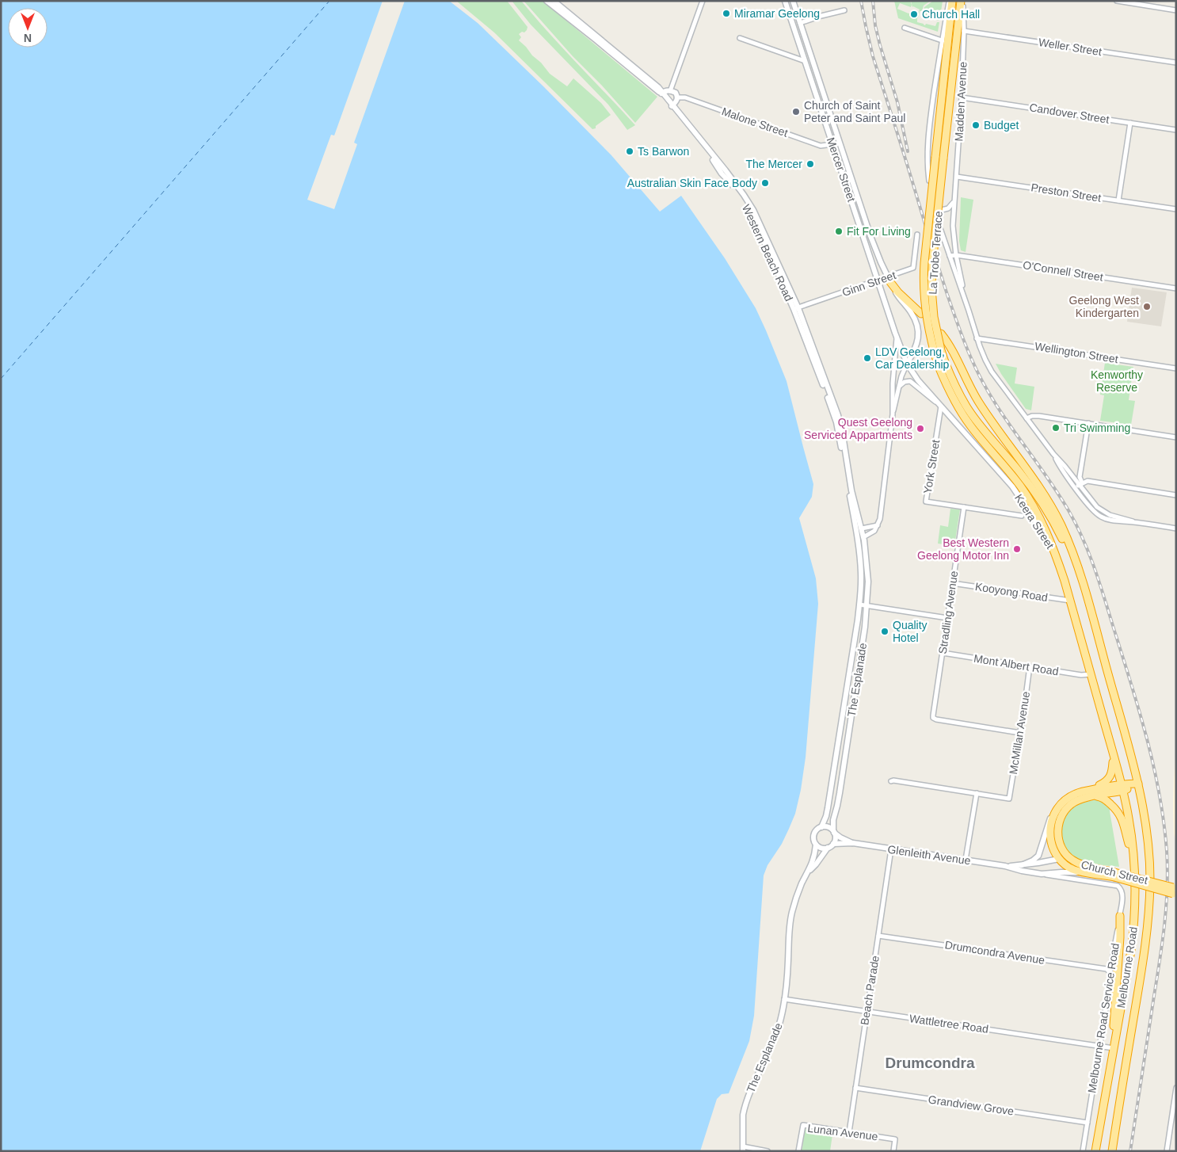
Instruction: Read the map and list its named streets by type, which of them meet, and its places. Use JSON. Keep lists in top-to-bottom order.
{
  "streets": {
    "highway": [
      "La Trobe Terrace",
      "Keera Street",
      "Glenleith Avenue",
      "Church Street",
      "Melbourne Road"
    ],
    "street": [
      "Weller Street",
      "Madden Avenue",
      "Candover Street",
      "Malone Street",
      "Mercer Street",
      "Preston Street",
      "Western Beach Road",
      "O'Connell Street",
      "Ginn Street",
      "Wellington Street",
      "York Street",
      "Kooyong Road",
      "Stradling Avenue",
      "Mont Albert Road",
      "The Esplanade",
      "McMillan Avenue",
      "Drumcondra Avenue",
      "Beach Parade",
      "Melbourne Road Service Road",
      "Wattletree Road",
      "Grandview Grove",
      "Lunan Avenue"
    ]
  },
  "crossings": [
    ["Weller Street", "Madden Avenue"],
    ["Madden Avenue", "Candover Street"],
    ["Madden Avenue", "Preston Street"],
    ["Madden Avenue", "La Trobe Terrace"],
    ["Madden Avenue", "O'Connell Street"],
    ["Madden Avenue", "Wellington Street"],
    ["Malone Street", "Mercer Street"],
    ["Mercer Street", "Ginn Street"],
    ["Mercer Street", "Keera Street"],
    ["Western Beach Road", "Ginn Street"],
    ["Western Beach Road", "The Esplanade"],
    ["La Trobe Terrace", "Keera Street"],
    ["York Street", "Keera Street"],
    ["York Street", "Stradling Avenue"],
    ["Keera Street", "Kooyong Road"],
    ["Keera Street", "Mont Albert Road"],
    ["Keera Street", "Church Street"],
    ["Keera Street", "Melbourne Road"],
    ["Kooyong Road", "Stradling Avenue"],
    ["Stradling Avenue", "Mont Albert Road"],
    ["Stradling Avenue", "McMillan Avenue"],
    ["Mont Albert Road", "McMillan Avenue"],
    ["The Esplanade", "Glenleith Avenue"],
    ["The Esplanade", "Wattletree Road"],
    ["Glenleith Avenue", "Church Street"],
    ["Glenleith Avenue", "Beach Parade"],
    ["Glenleith Avenue", "Melbourne Road Service Road"],
    ["Church Street", "Melbourne Road"],
    ["Drumcondra Avenue", "Beach Parade"],
    ["Drumcondra Avenue", "Melbourne Road Service Road"],
    ["Melbourne Road", "Wattletree Road"],
    ["Beach Parade", "Wattletree Road"],
    ["Beach Parade", "Grandview Grove"],
    ["Beach Parade", "Lunan Avenue"],
    ["Melbourne Road Service Road", "Wattletree Road"],
    ["Melbourne Road Service Road", "Grandview Grove"]
  ],
  "districts": ["Drumcondra"],
  "parks": ["Kenworthy Reserve"],
  "places": [
    "Miramar Geelong",
    "Church Hall",
    "Church of Saint Peter and Saint Paul",
    "Budget",
    "Ts Barwon",
    "The Mercer",
    "Australian Skin Face Body",
    "Fit For Living",
    "Geelong West Kindergarten",
    "LDV Geelong, Car Dealership",
    "Tri Swimming",
    "Quest Geelong Serviced Appartments",
    "Best Western Geelong Motor Inn",
    "Quality Hotel"
  ],
  "north": "bottom"
}
